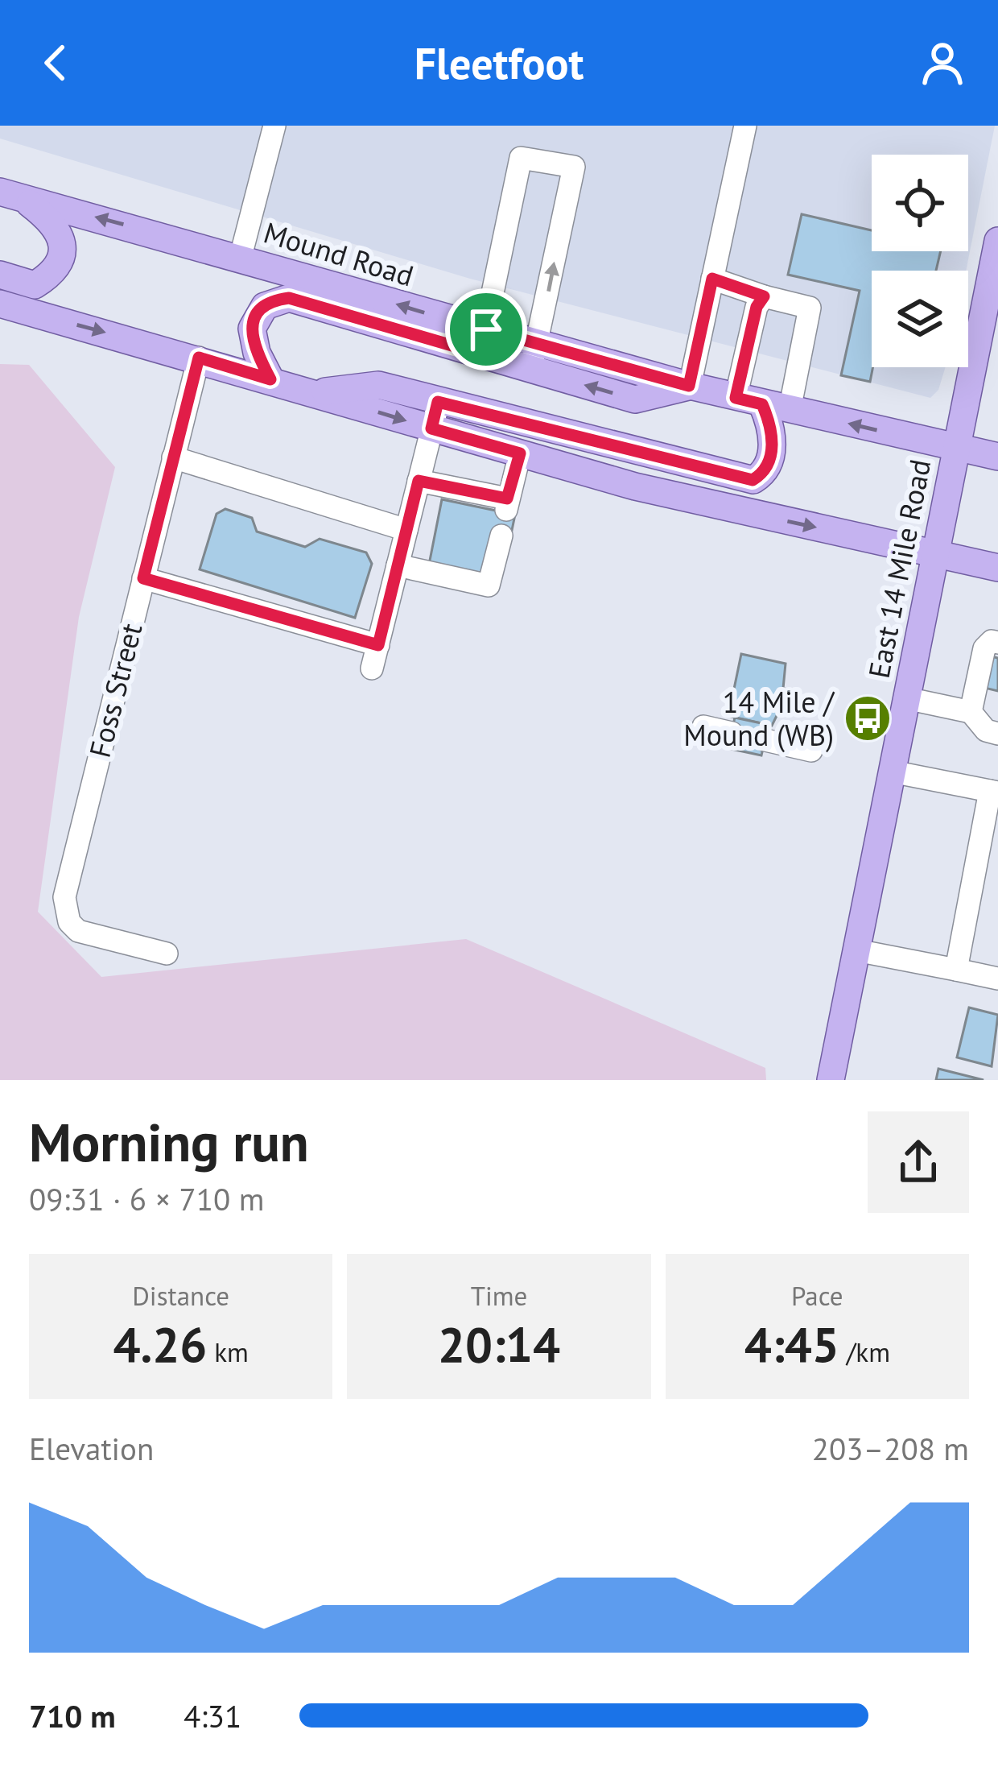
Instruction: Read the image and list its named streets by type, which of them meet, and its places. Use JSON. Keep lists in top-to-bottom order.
{
  "streets": {
    "main road": ["Mound Road", "East 14 Mile Road"],
    "street": ["Foss Street"]
  },
  "crossings": [
    ["Mound Road", "East 14 Mile Road"]
  ],
  "places": {
    "bus stop": ["14 Mile / Mound (WB)"]
  },
  "page": {
    "header": "Fleetfoot",
    "heading": ["Morning run", "09:31 · 6 × 710 m"],
    "stats": [
      ["Distance", "4.26 km"],
      ["Time", "20:14"],
      ["Pace", "4:45 /km"]
    ],
    "chart": ["Elevation", "203–208 m"],
    "list": [
      {
        "name": "710 m",
        "note": "4:31"
      }
    ]
  }
}
